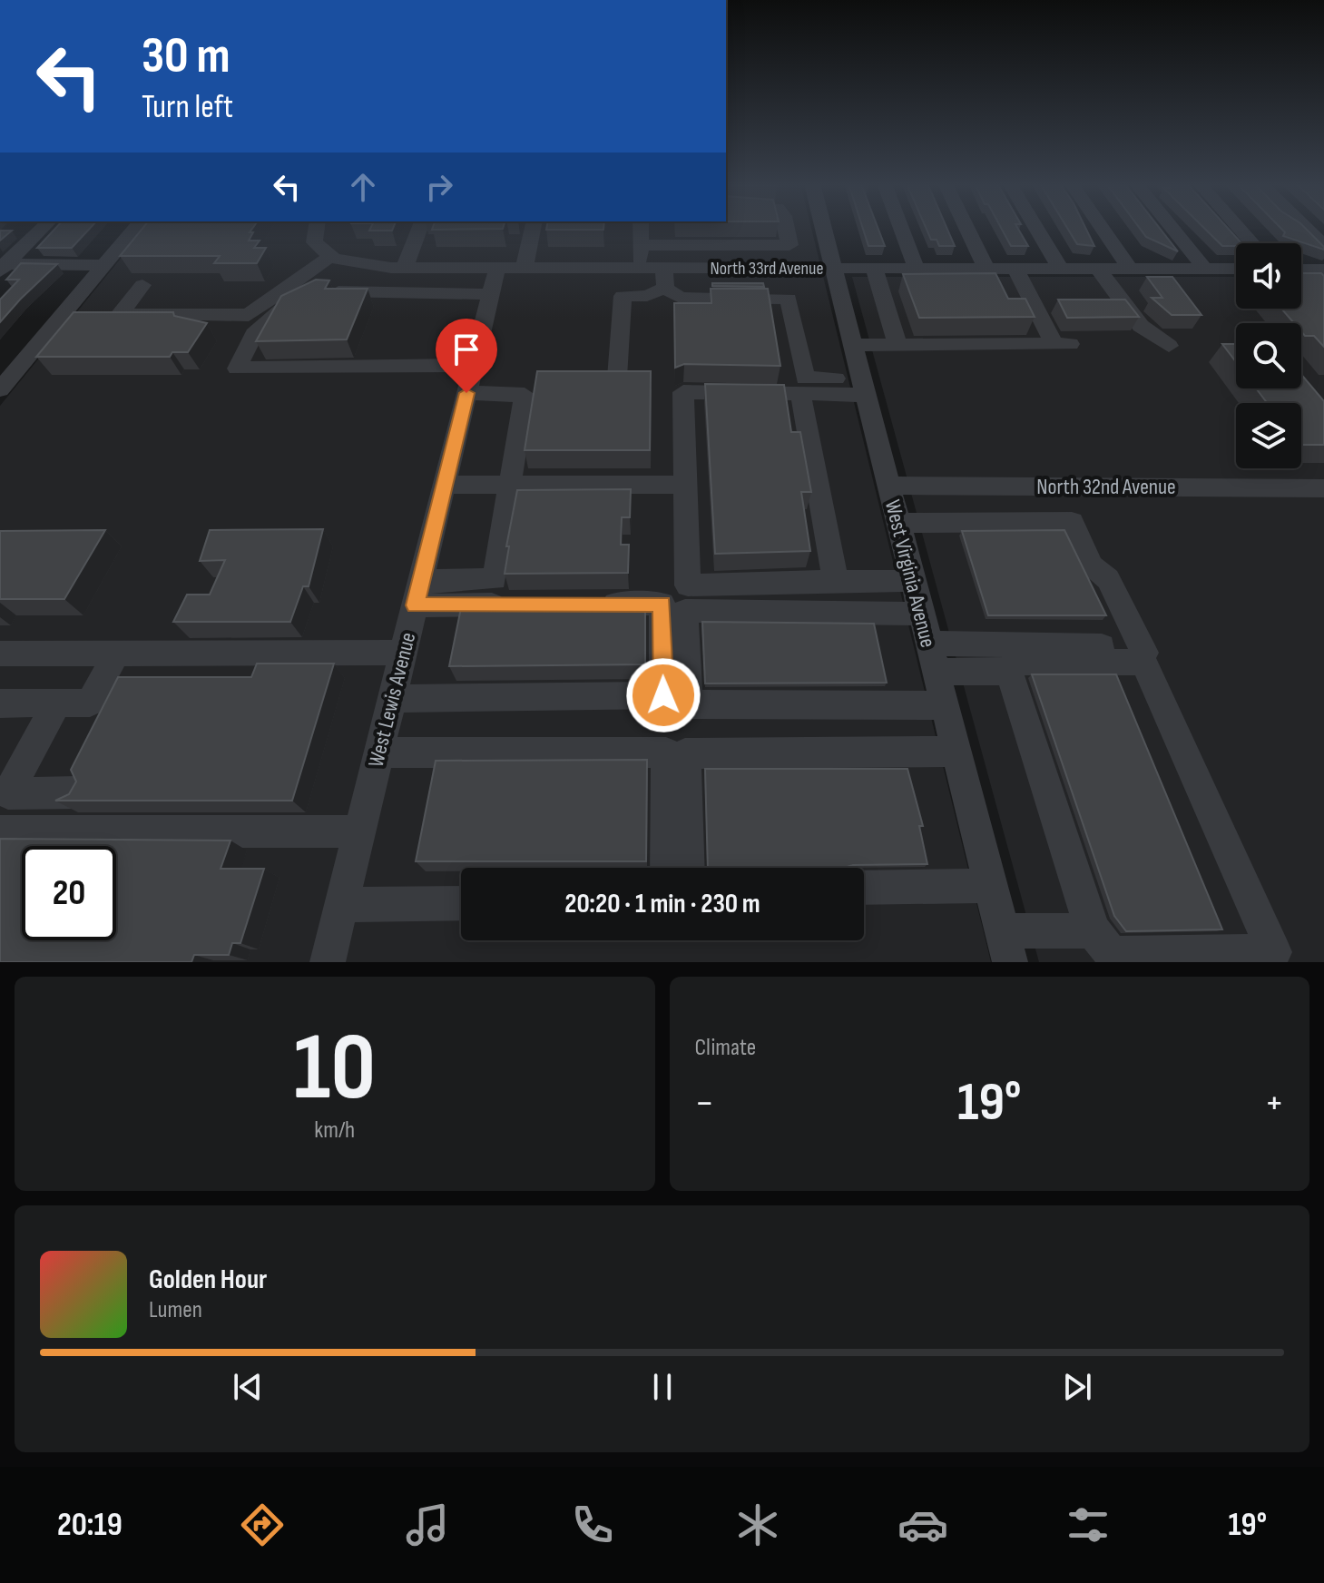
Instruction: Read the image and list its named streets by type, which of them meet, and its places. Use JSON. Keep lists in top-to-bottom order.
{
  "streets": {
    "street": [
      "North 33rd Avenue",
      "North 32nd Avenue",
      "West Virginia Avenue",
      "West Lewis Avenue"
    ]
  },
  "crossings": [
    ["North 33rd Avenue", "West Virginia Avenue"],
    ["North 33rd Avenue", "West Lewis Avenue"],
    ["North 32nd Avenue", "West Virginia Avenue"]
  ],
  "page": {
    "turn": ["30 m", "Turn left"],
    "limit": "20",
    "trip": "20:20 · 1 min · 230 m",
    "tile": [
      ["10", "km/h"],
      "Climate"
    ],
    "heat": ["−", "19°", "+"],
    "song": ["Golden Hour", "Lumen"],
    "tabs": ["20:19", "19°"]
  }
}
